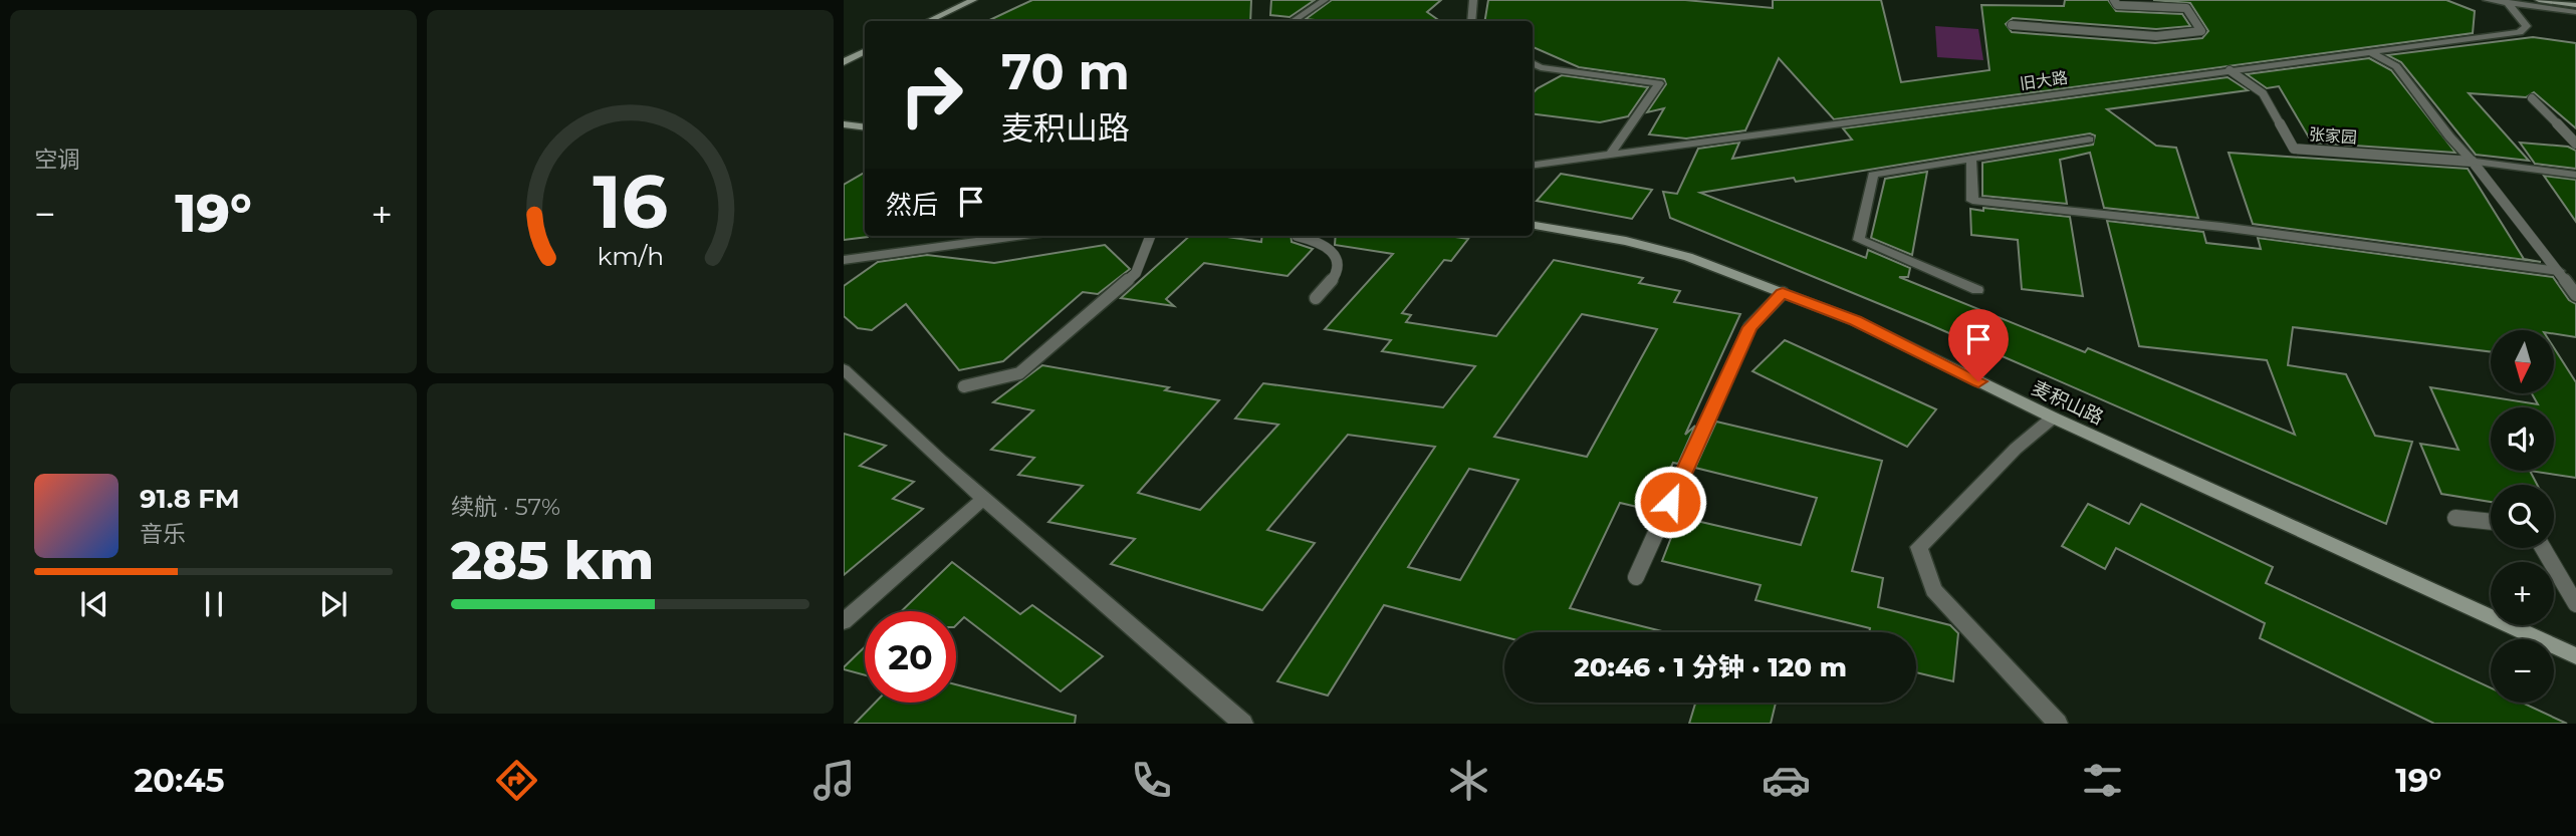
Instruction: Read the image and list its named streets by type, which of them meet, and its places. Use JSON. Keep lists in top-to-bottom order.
{
  "streets": {
    "street": ["旧大路", "张家园", "麦积山路"]
  },
  "crossings": [
    ["旧大路", "张家园"]
  ],
  "north": "bottom",
  "page": {
    "tile": [
      "空调",
      ["续航 · 57%", "285 km"]
    ],
    "turn": ["70 m", "麦积山路"],
    "then": "然后",
    "heat": ["−", "19°", "+"],
    "map_buttons": ["+", "−"],
    "song": ["91.8 FM", "音乐"],
    "limit": "20",
    "trip": "20:46 · 1 分钟 · 120 m",
    "tabs": ["20:45", "19°"],
    "gauge": ["16", "km/h"]
  }
}
